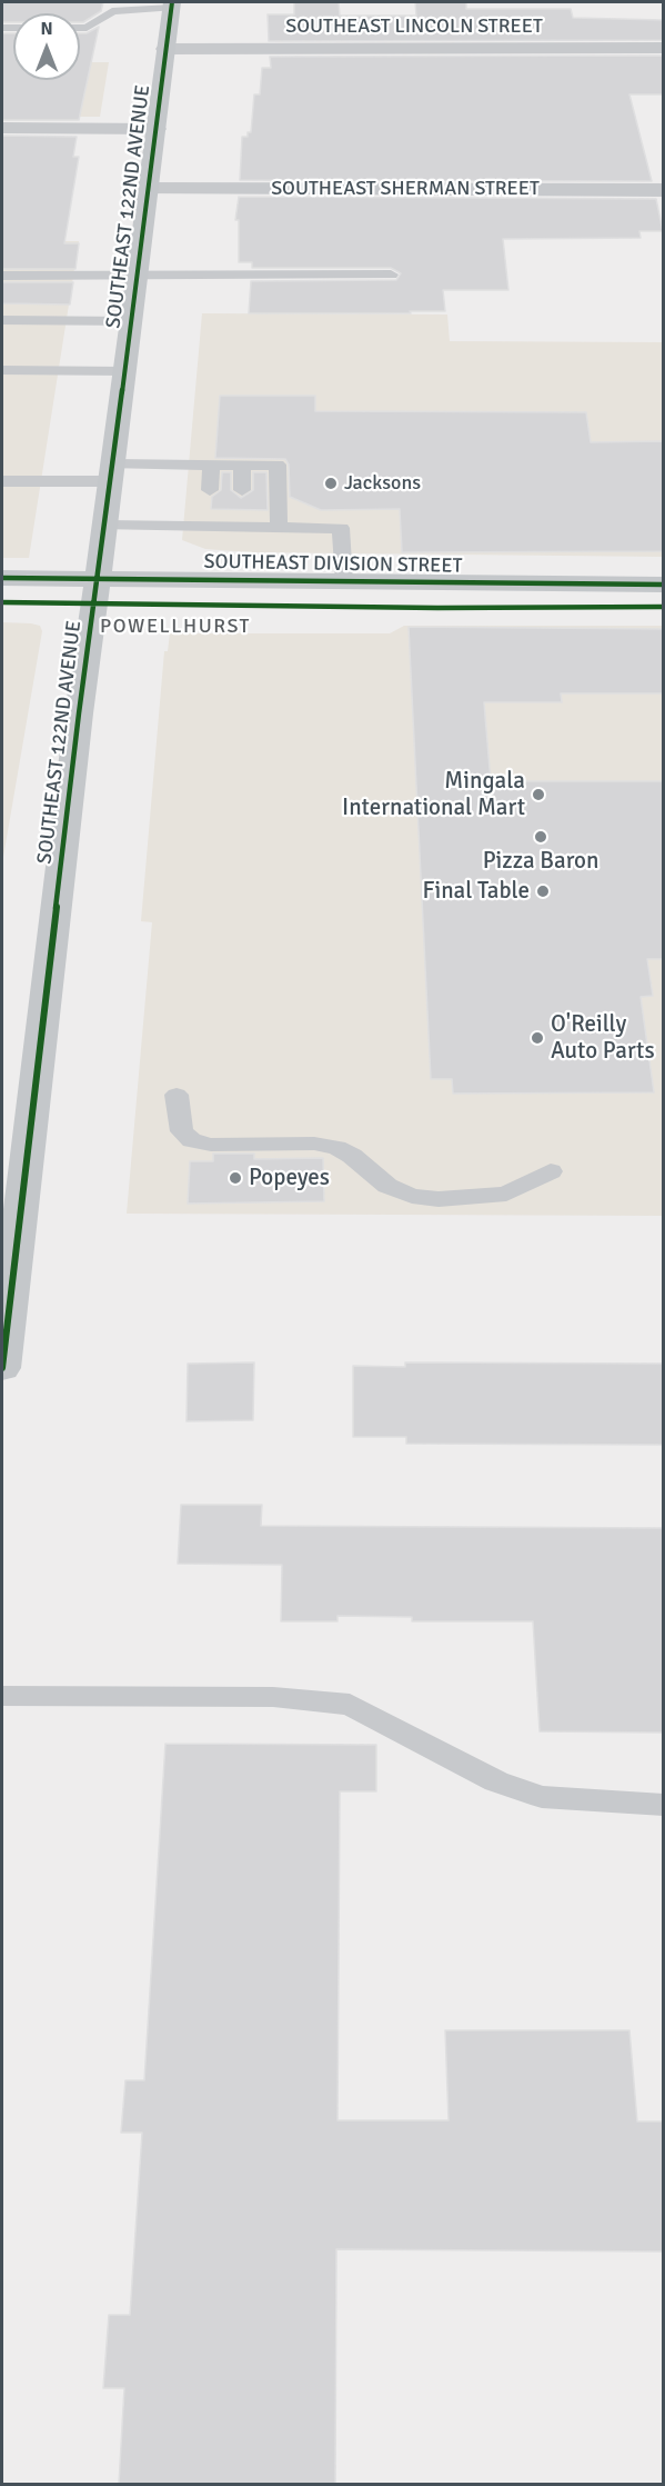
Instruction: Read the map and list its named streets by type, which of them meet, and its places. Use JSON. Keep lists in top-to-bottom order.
{
  "streets": {
    "main road": ["SOUTHEAST 122ND AVENUE", "SOUTHEAST DIVISION STREET"],
    "street": ["SOUTHEAST LINCOLN STREET", "SOUTHEAST SHERMAN STREET"]
  },
  "crossings": [
    ["SOUTHEAST LINCOLN STREET", "SOUTHEAST 122ND AVENUE"],
    ["SOUTHEAST SHERMAN STREET", "SOUTHEAST 122ND AVENUE"],
    ["SOUTHEAST 122ND AVENUE", "SOUTHEAST DIVISION STREET"]
  ],
  "districts": ["POWELLHURST"],
  "places": [
    "Jacksons",
    "Mingala International Mart",
    "Pizza Baron",
    "Final Table",
    "O'Reilly Auto Parts",
    "Popeyes"
  ],
  "north": "top"
}
